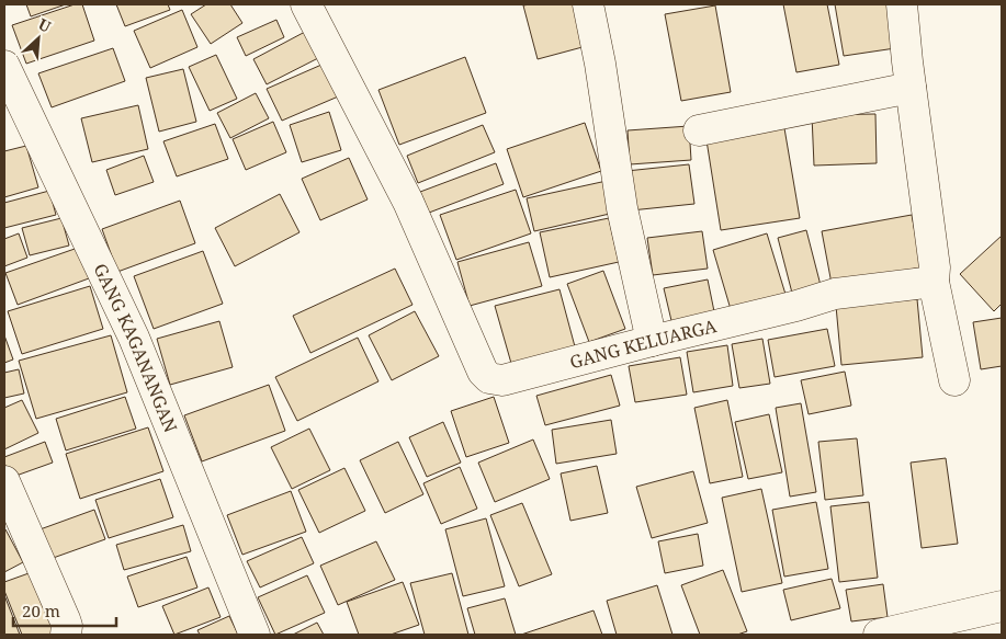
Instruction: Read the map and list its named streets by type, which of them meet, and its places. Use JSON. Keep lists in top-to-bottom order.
{
  "streets": {
    "street": ["GANG KELUARGA", "GANG KAGANANGAN"]
  },
  "scale_bar": "20 m",
  "north": "top right"
}
